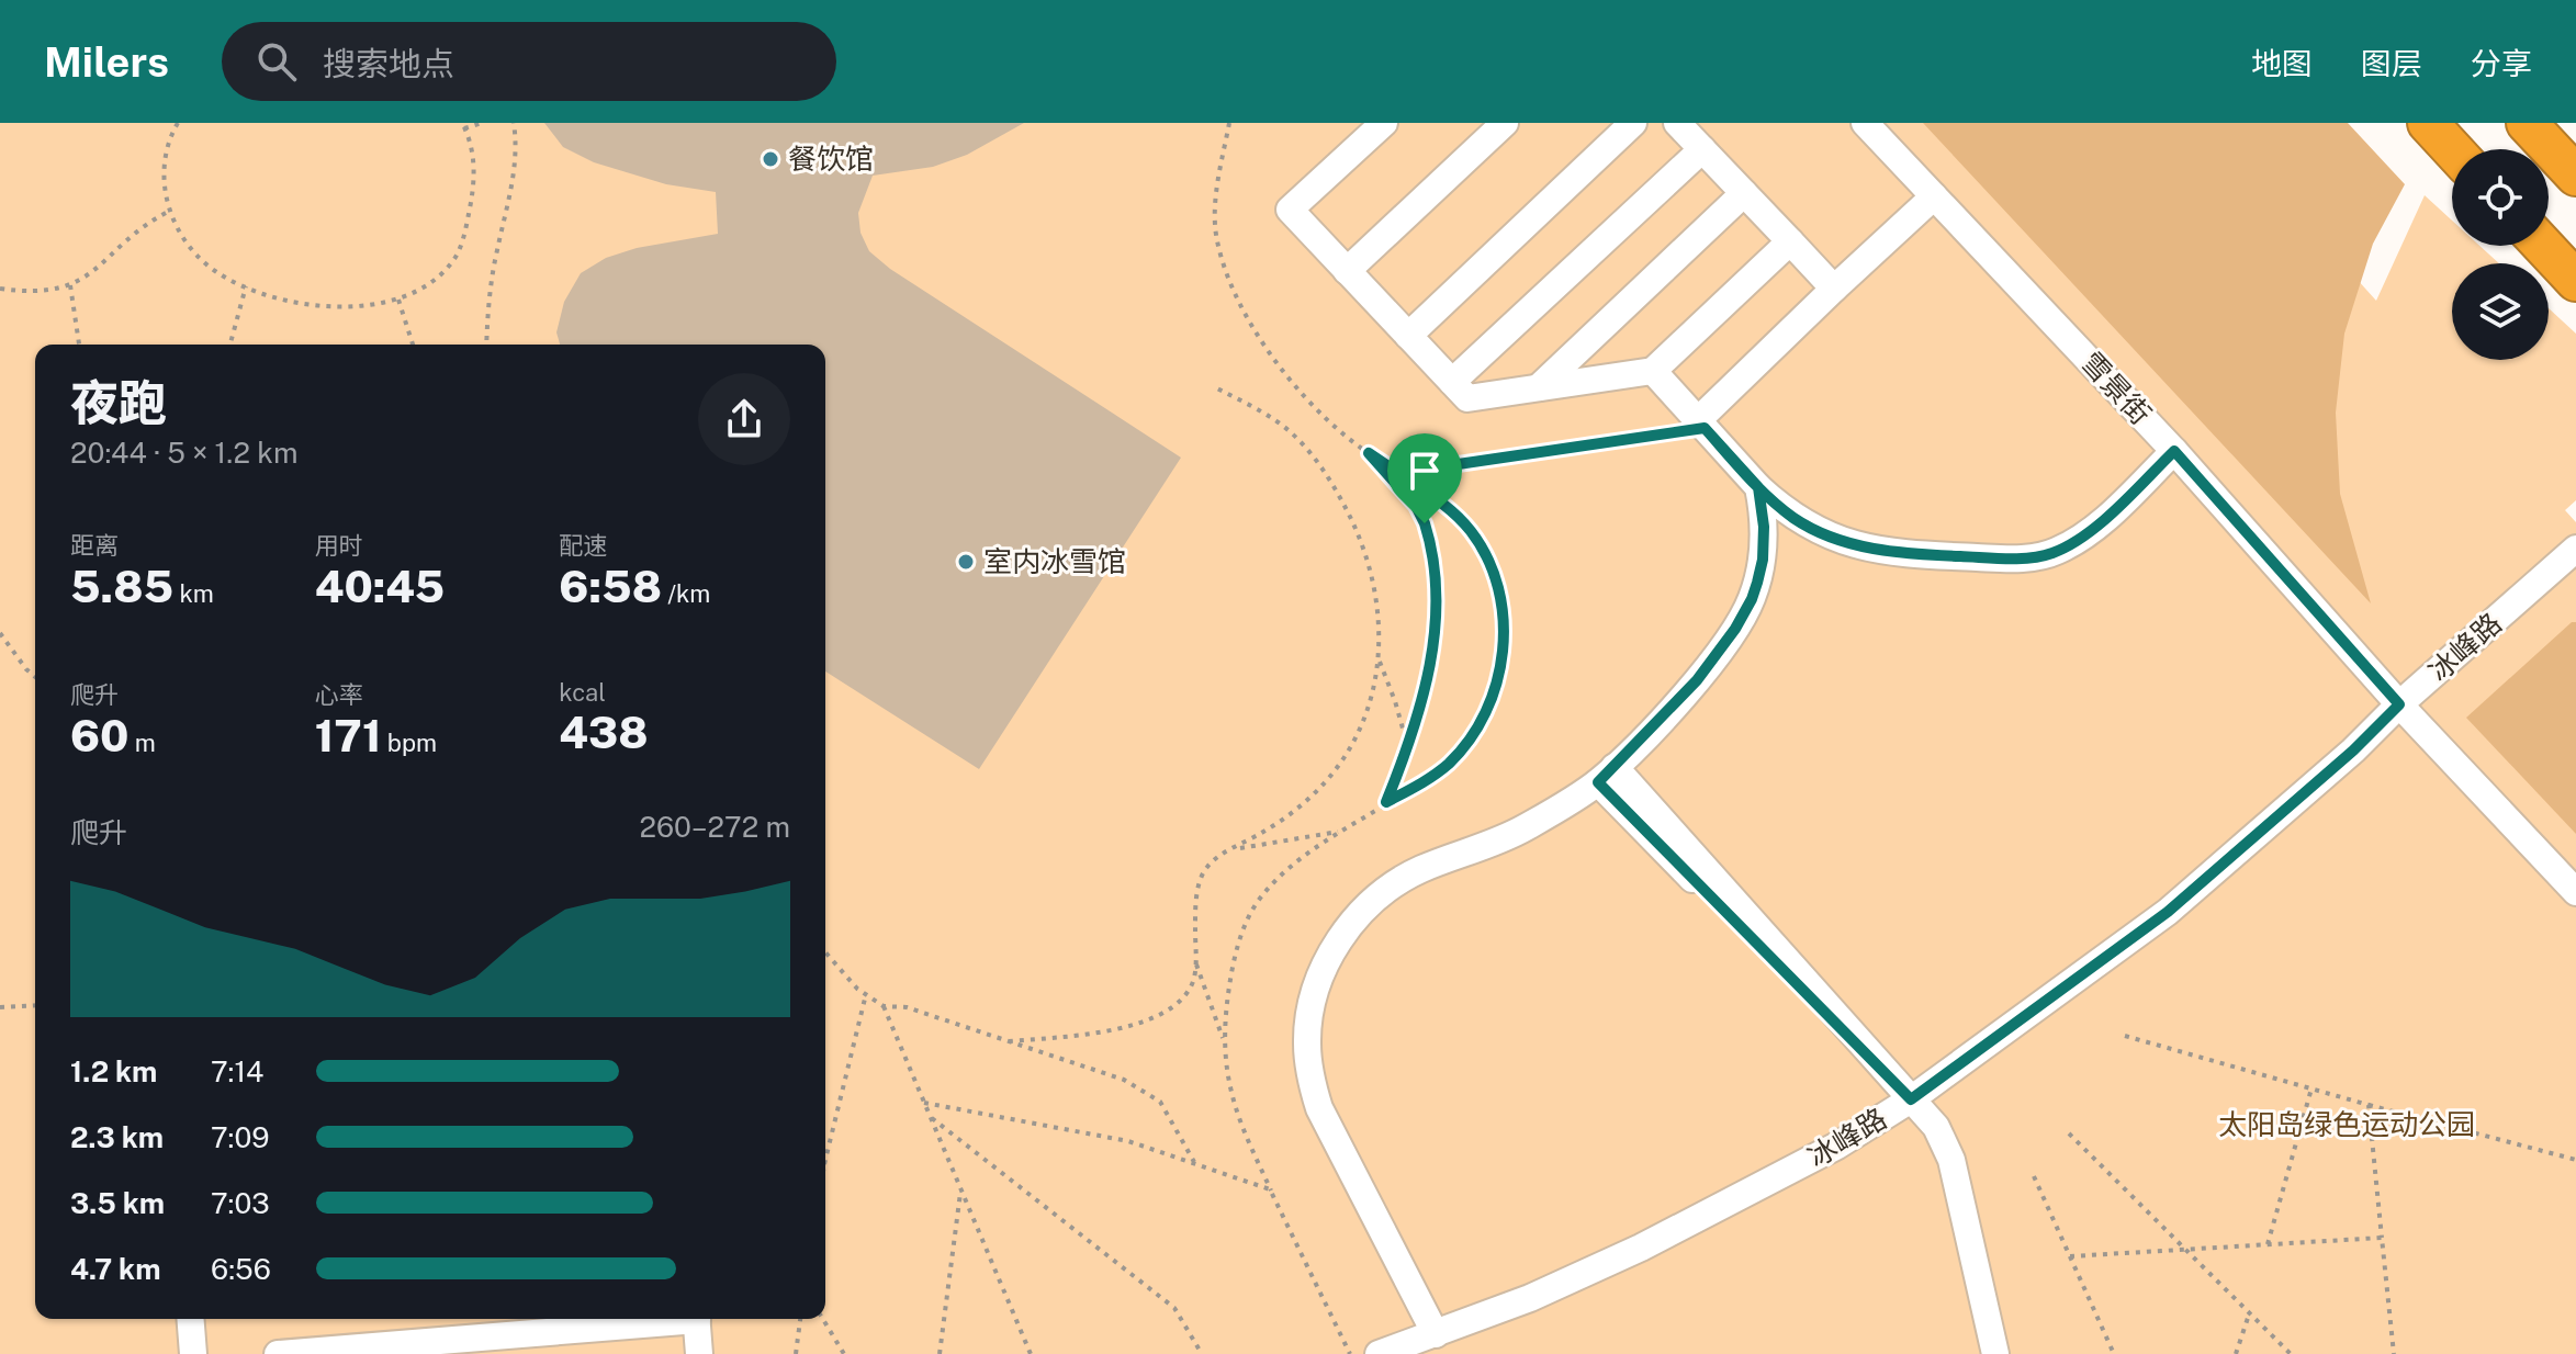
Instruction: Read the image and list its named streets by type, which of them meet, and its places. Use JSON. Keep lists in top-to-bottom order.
{
  "streets": {
    "street": ["雪景街", "冰峰路"]
  },
  "crossings": [
    ["雪景街", "冰峰路"]
  ],
  "parks": ["太阳岛绿色运动公园"],
  "places": ["餐饮馆", "室内冰雪馆"],
  "page": {
    "header": "Milers",
    "search": "搜索地点",
    "nav": ["地图", "图层", "分享"],
    "heading": ["夜跑", "20:44 · 5 × 1.2 km"],
    "stats": [
      ["距离", "5.85 km"],
      ["用时", "40:45"],
      ["配速", "6:58 /km"],
      ["爬升", "60 m"],
      ["心率", "171 bpm"],
      ["kcal", "438"]
    ],
    "chart": ["爬升", "260–272 m"],
    "list": [
      {
        "name": "1.2 km",
        "note": "7:14"
      },
      {
        "name": "2.3 km",
        "note": "7:09"
      },
      {
        "name": "3.5 km",
        "note": "7:03"
      },
      {
        "name": "4.7 km",
        "note": "6:56"
      }
    ]
  }
}
